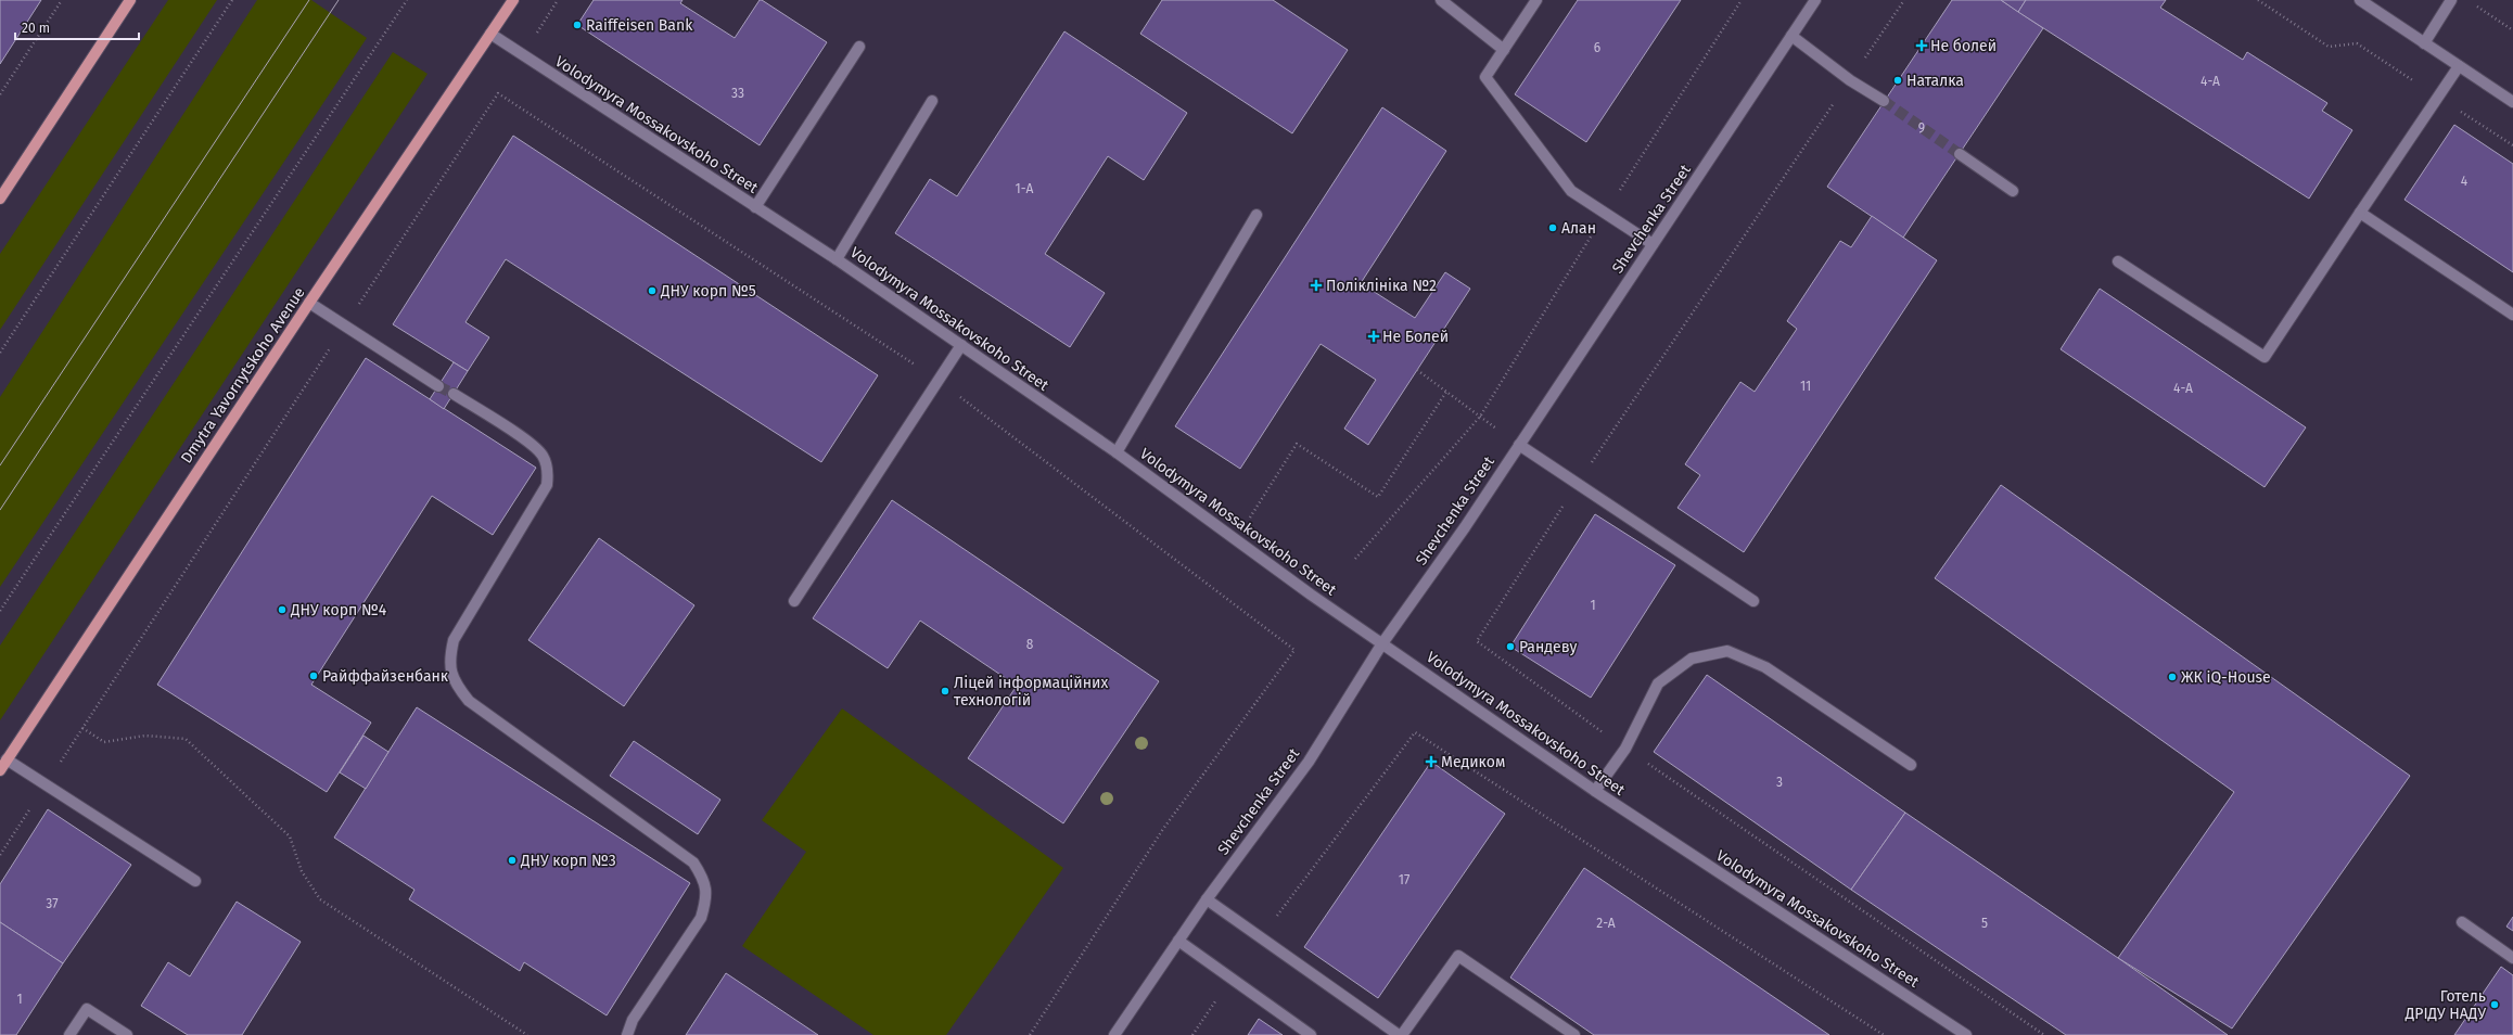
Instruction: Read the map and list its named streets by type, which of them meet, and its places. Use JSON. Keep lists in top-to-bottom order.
{
  "streets": {
    "main road": ["Dmytra Yavornytskoho Avenue"],
    "street": ["Volodymyra Mossakovskoho Street", "Shevchenka Street"]
  },
  "crossings": [
    ["Volodymyra Mossakovskoho Street", "Shevchenka Street"],
    ["Volodymyra Mossakovskoho Street", "Dmytra Yavornytskoho Avenue"]
  ],
  "places": {
    "other": [
      "Raiffeisen Bank",
      "Наталка",
      "Алан",
      "ДНУ корп №5",
      "ДНУ корп №4",
      "Рандеву",
      "Райффайзенбанк",
      "ЖК iQ-House",
      "Ліцей інформаційних технологій",
      "ДНУ корп №3",
      "Готель ДРІДУ НАДУ"
    ],
    "health": [
      "Не болей",
      "Поліклініка №2",
      "Не Болей",
      "Медиком"
    ]
  },
  "house_numbers": [
    "6",
    "4-А",
    "33",
    "9",
    "4",
    "1-А",
    "11",
    "4-А",
    "1",
    "8",
    "3",
    "17",
    "37",
    "2-А",
    "5",
    "1"
  ],
  "scale_bar": "20 m"
}
